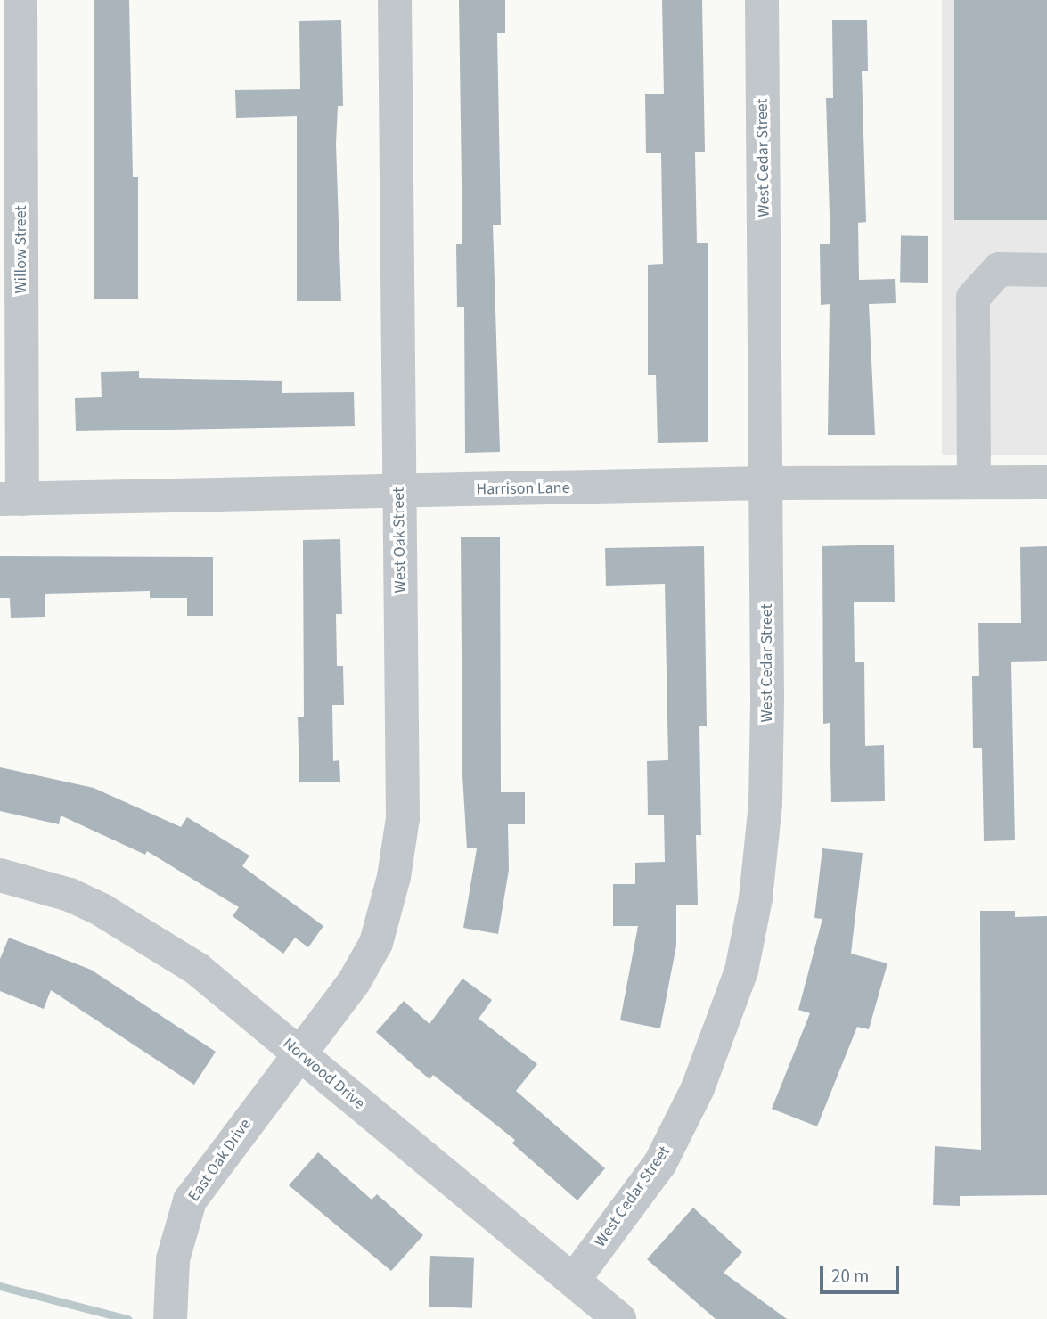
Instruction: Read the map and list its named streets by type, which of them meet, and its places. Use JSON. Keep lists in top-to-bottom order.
{
  "streets": {
    "street": [
      "West Cedar Street",
      "Willow Street",
      "Harrison Lane",
      "West Oak Street",
      "Norwood Drive",
      "East Oak Drive"
    ]
  },
  "crossings": [
    ["West Cedar Street", "Harrison Lane"],
    ["West Cedar Street", "Norwood Drive"],
    ["Willow Street", "Harrison Lane"],
    ["Harrison Lane", "West Oak Street"],
    ["West Oak Street", "Norwood Drive"],
    ["West Oak Street", "East Oak Drive"],
    ["Norwood Drive", "East Oak Drive"]
  ],
  "scale_bar": "20 m"
}
